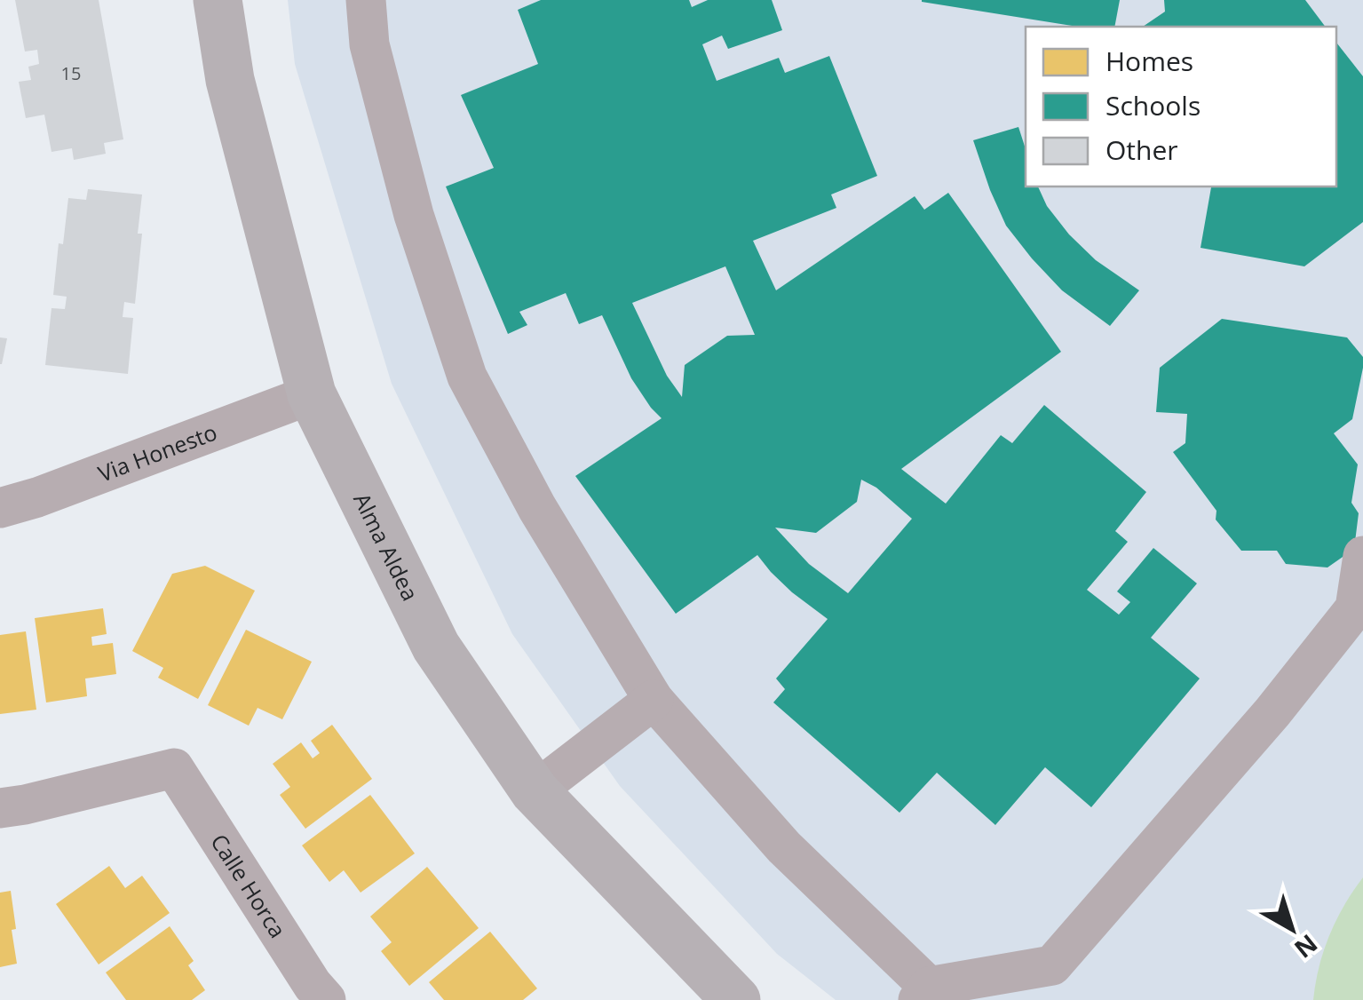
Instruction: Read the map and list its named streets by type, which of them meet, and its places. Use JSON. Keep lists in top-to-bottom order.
{
  "streets": {
    "main road": ["Alma Aldea"],
    "street": ["Via Honesto", "Calle Horca"]
  },
  "crossings": [
    ["Via Honesto", "Alma Aldea"]
  ],
  "house_numbers": ["15"],
  "legend": ["Homes", "Schools", "Other"],
  "north": "bottom right"
}
